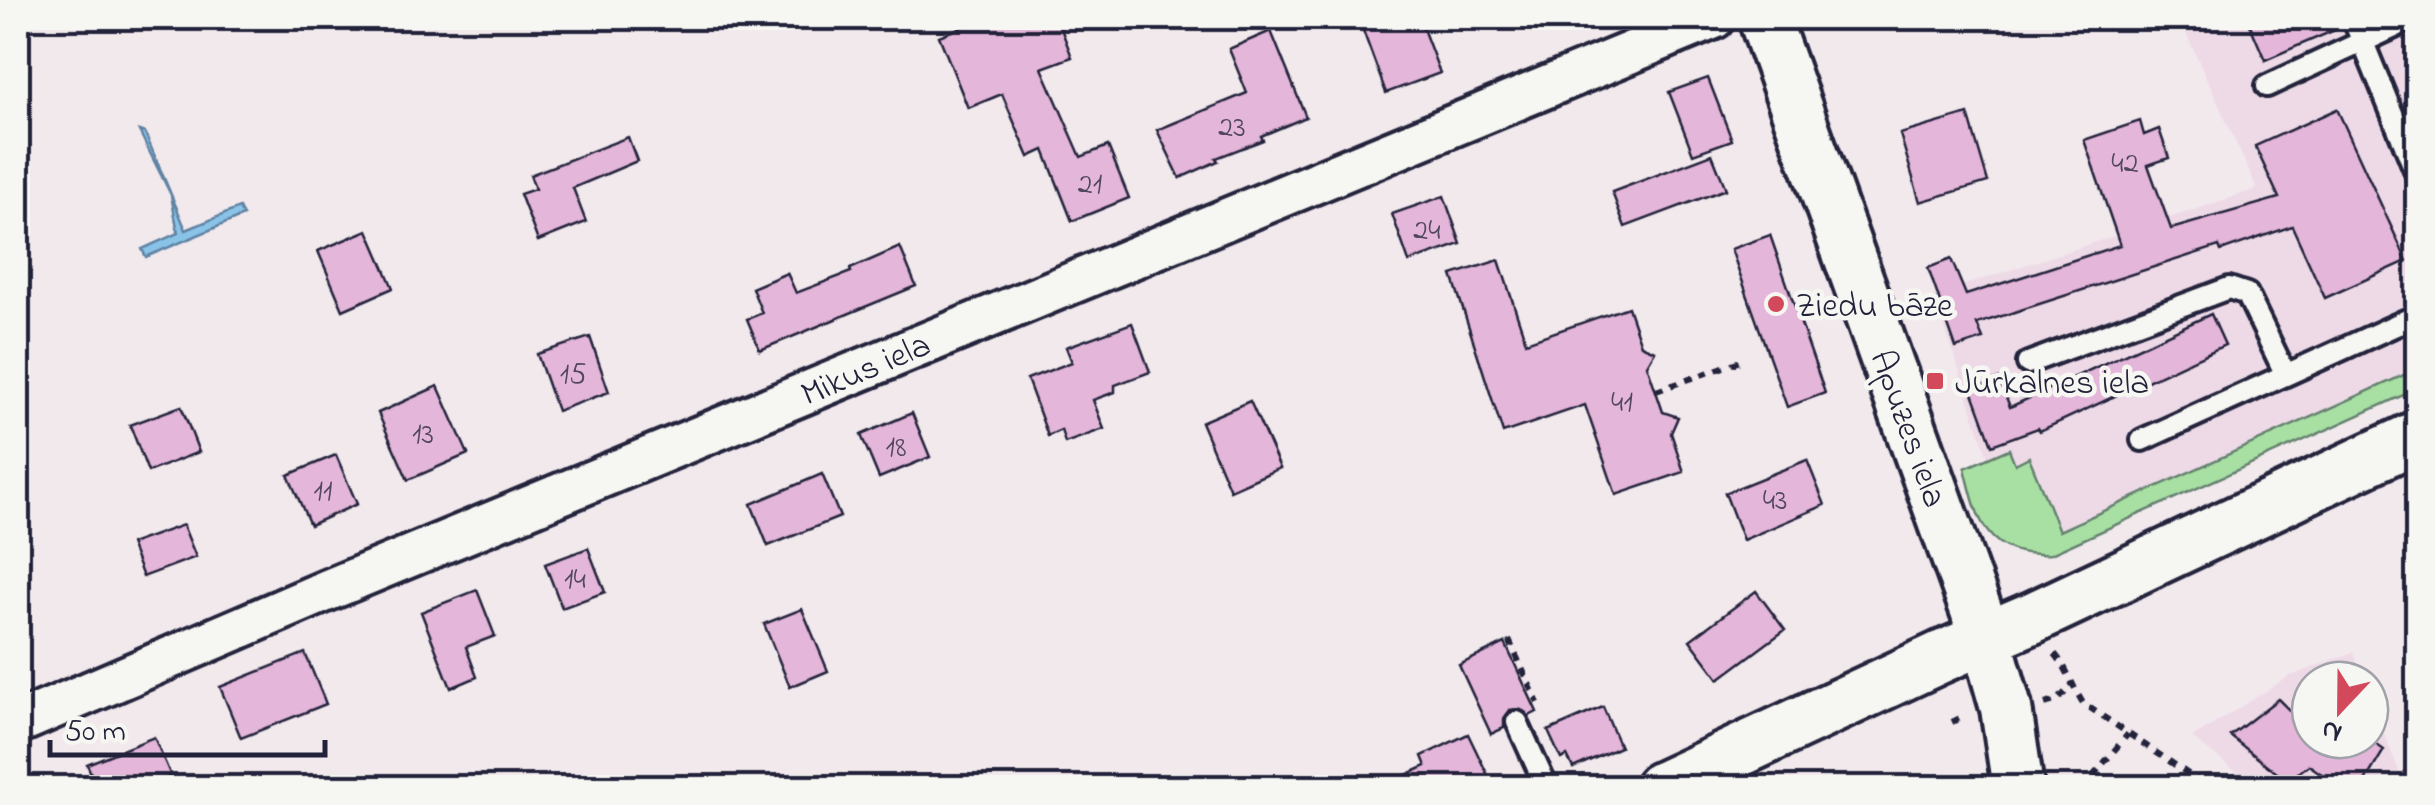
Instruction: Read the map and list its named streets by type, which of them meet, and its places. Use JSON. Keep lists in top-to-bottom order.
{
  "streets": {
    "street": ["Mikus iela", "Apuzes iela"]
  },
  "places": {
    "other": ["Ziedu bāze"],
    "transit": ["Jūrkalnes iela"]
  },
  "house_numbers": [
    "23",
    "42",
    "21",
    "24",
    "15",
    "41",
    "13",
    "18",
    "11",
    "43",
    "14"
  ],
  "scale_bar": "50 m",
  "north": "bottom"
}
